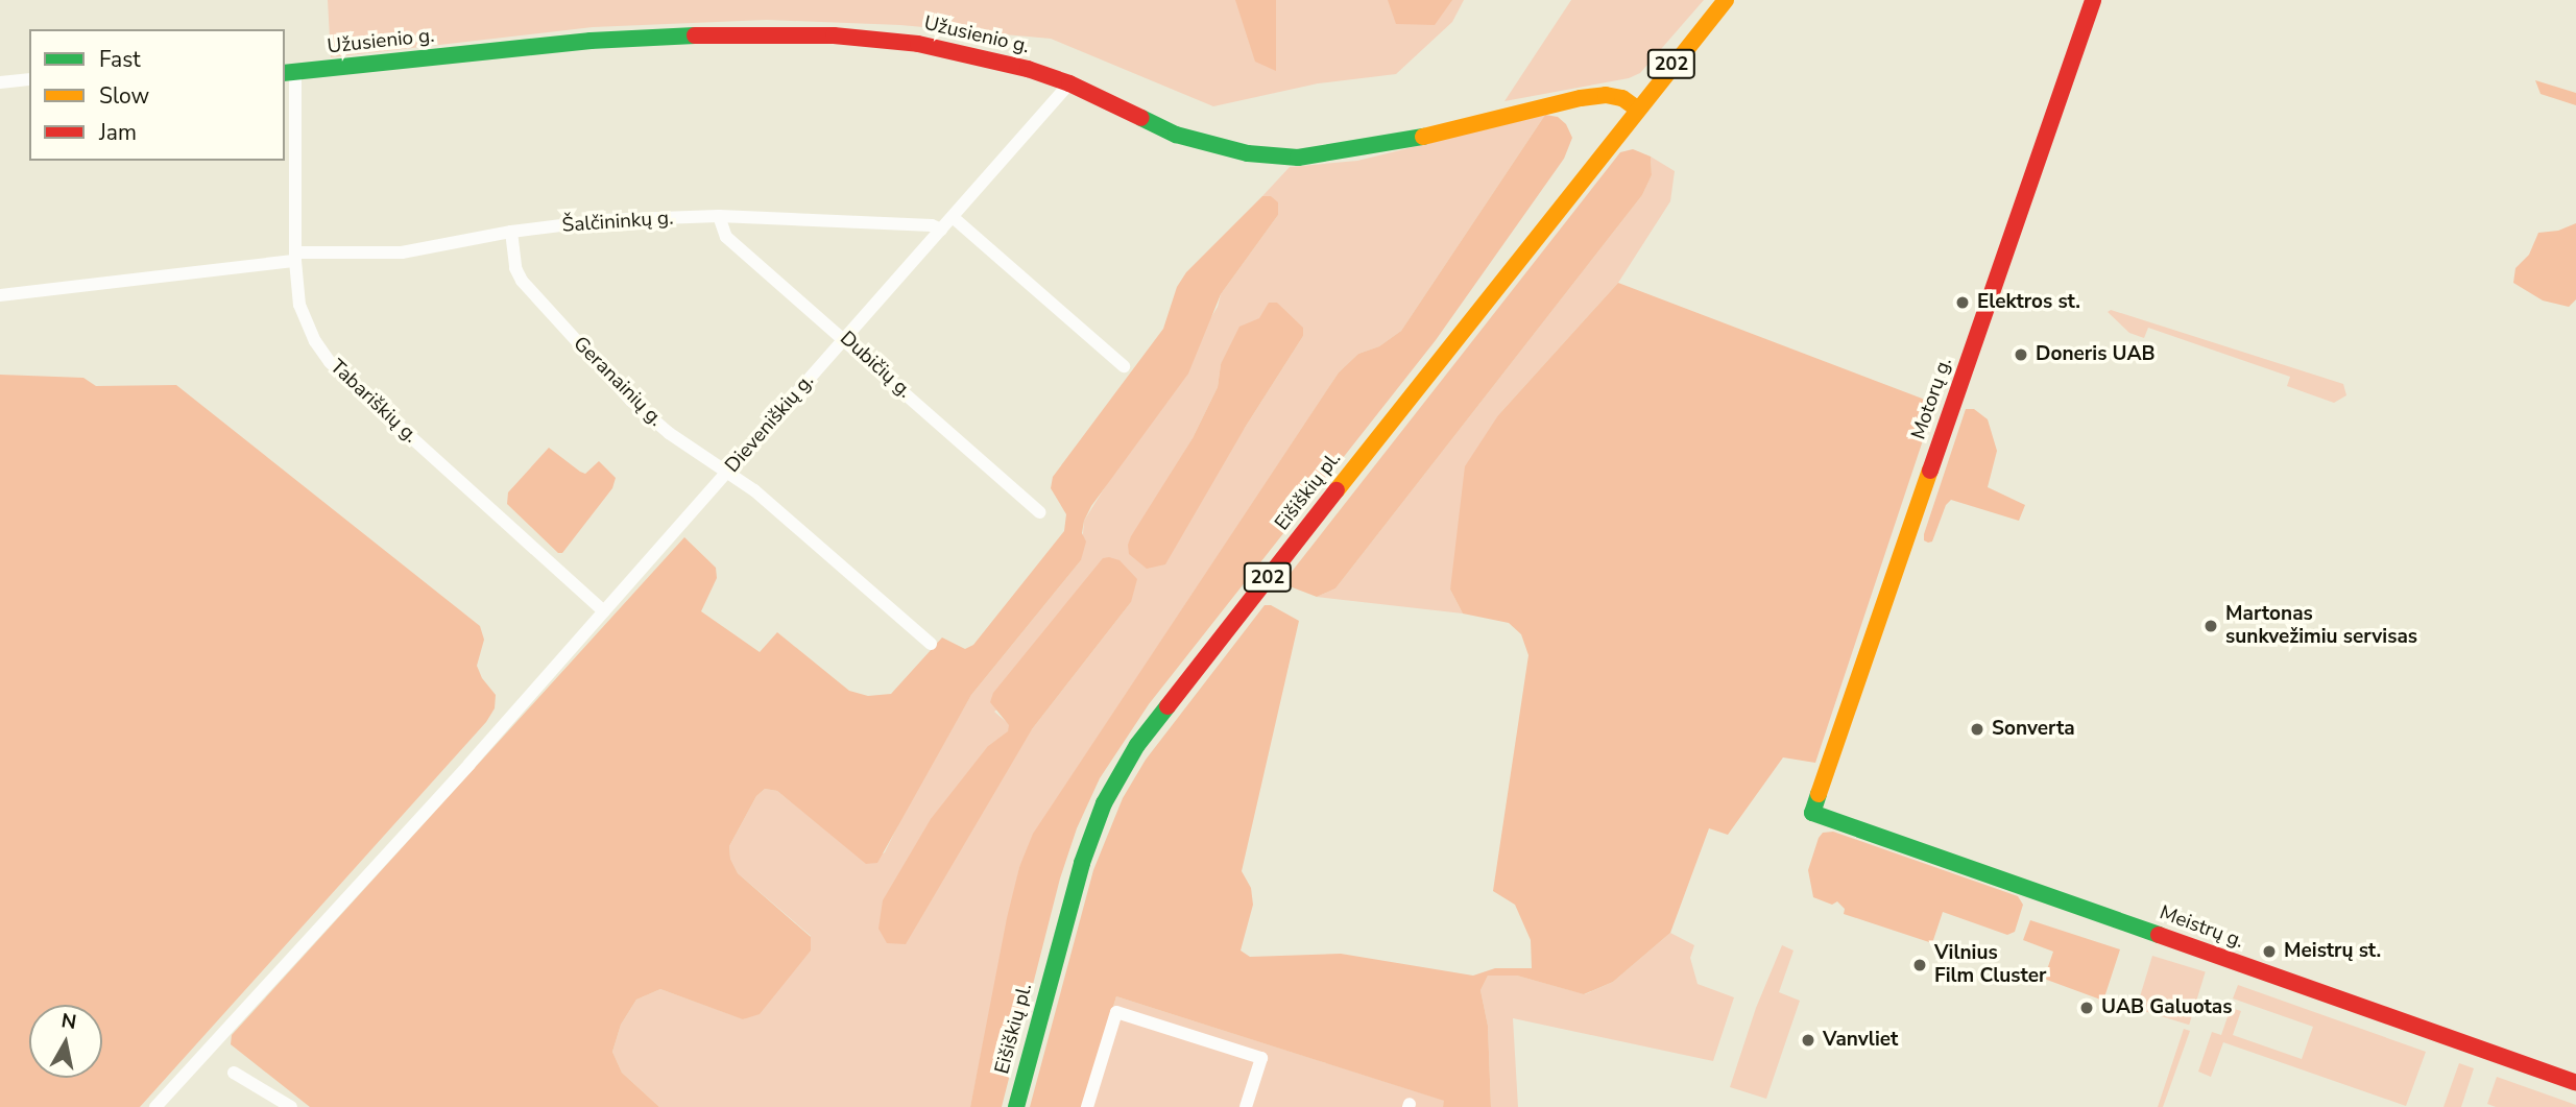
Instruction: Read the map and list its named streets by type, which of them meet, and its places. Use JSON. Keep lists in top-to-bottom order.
{
  "streets": {
    "street": [
      "Užusienio g.",
      "202",
      "Šalčininkų g.",
      "Dubičių g.",
      "Geranainių g.",
      "Motorų g.",
      "Tabariškių g.",
      "Dieveniškių g.",
      "Eišiškių pl.",
      "Meistrų g."
    ]
  },
  "crossings": [
    ["Užusienio g.", "Tabariškių g."],
    ["Užusienio g.", "Dieveniškių g."],
    ["Užusienio g.", "Eišiškių pl."],
    ["Šalčininkų g.", "Dubičių g."],
    ["Šalčininkų g.", "Geranainių g."],
    ["Šalčininkų g.", "Tabariškių g."],
    ["Šalčininkų g.", "Dieveniškių g."],
    ["Dubičių g.", "Dieveniškių g."],
    ["Geranainių g.", "Dieveniškių g."],
    ["Motorų g.", "Meistrų g."],
    ["Tabariškių g.", "Dieveniškių g."]
  ],
  "places": [
    "Elektros st.",
    "Doneris UAB",
    "Martonas sunkvežimiu servisas",
    "Sonverta",
    "Meistrų st.",
    "Vilnius Film Cluster",
    "UAB Galuotas",
    "Vanvliet"
  ],
  "legend": ["Fast", "Slow", "Jam"],
  "north": "top"
}
